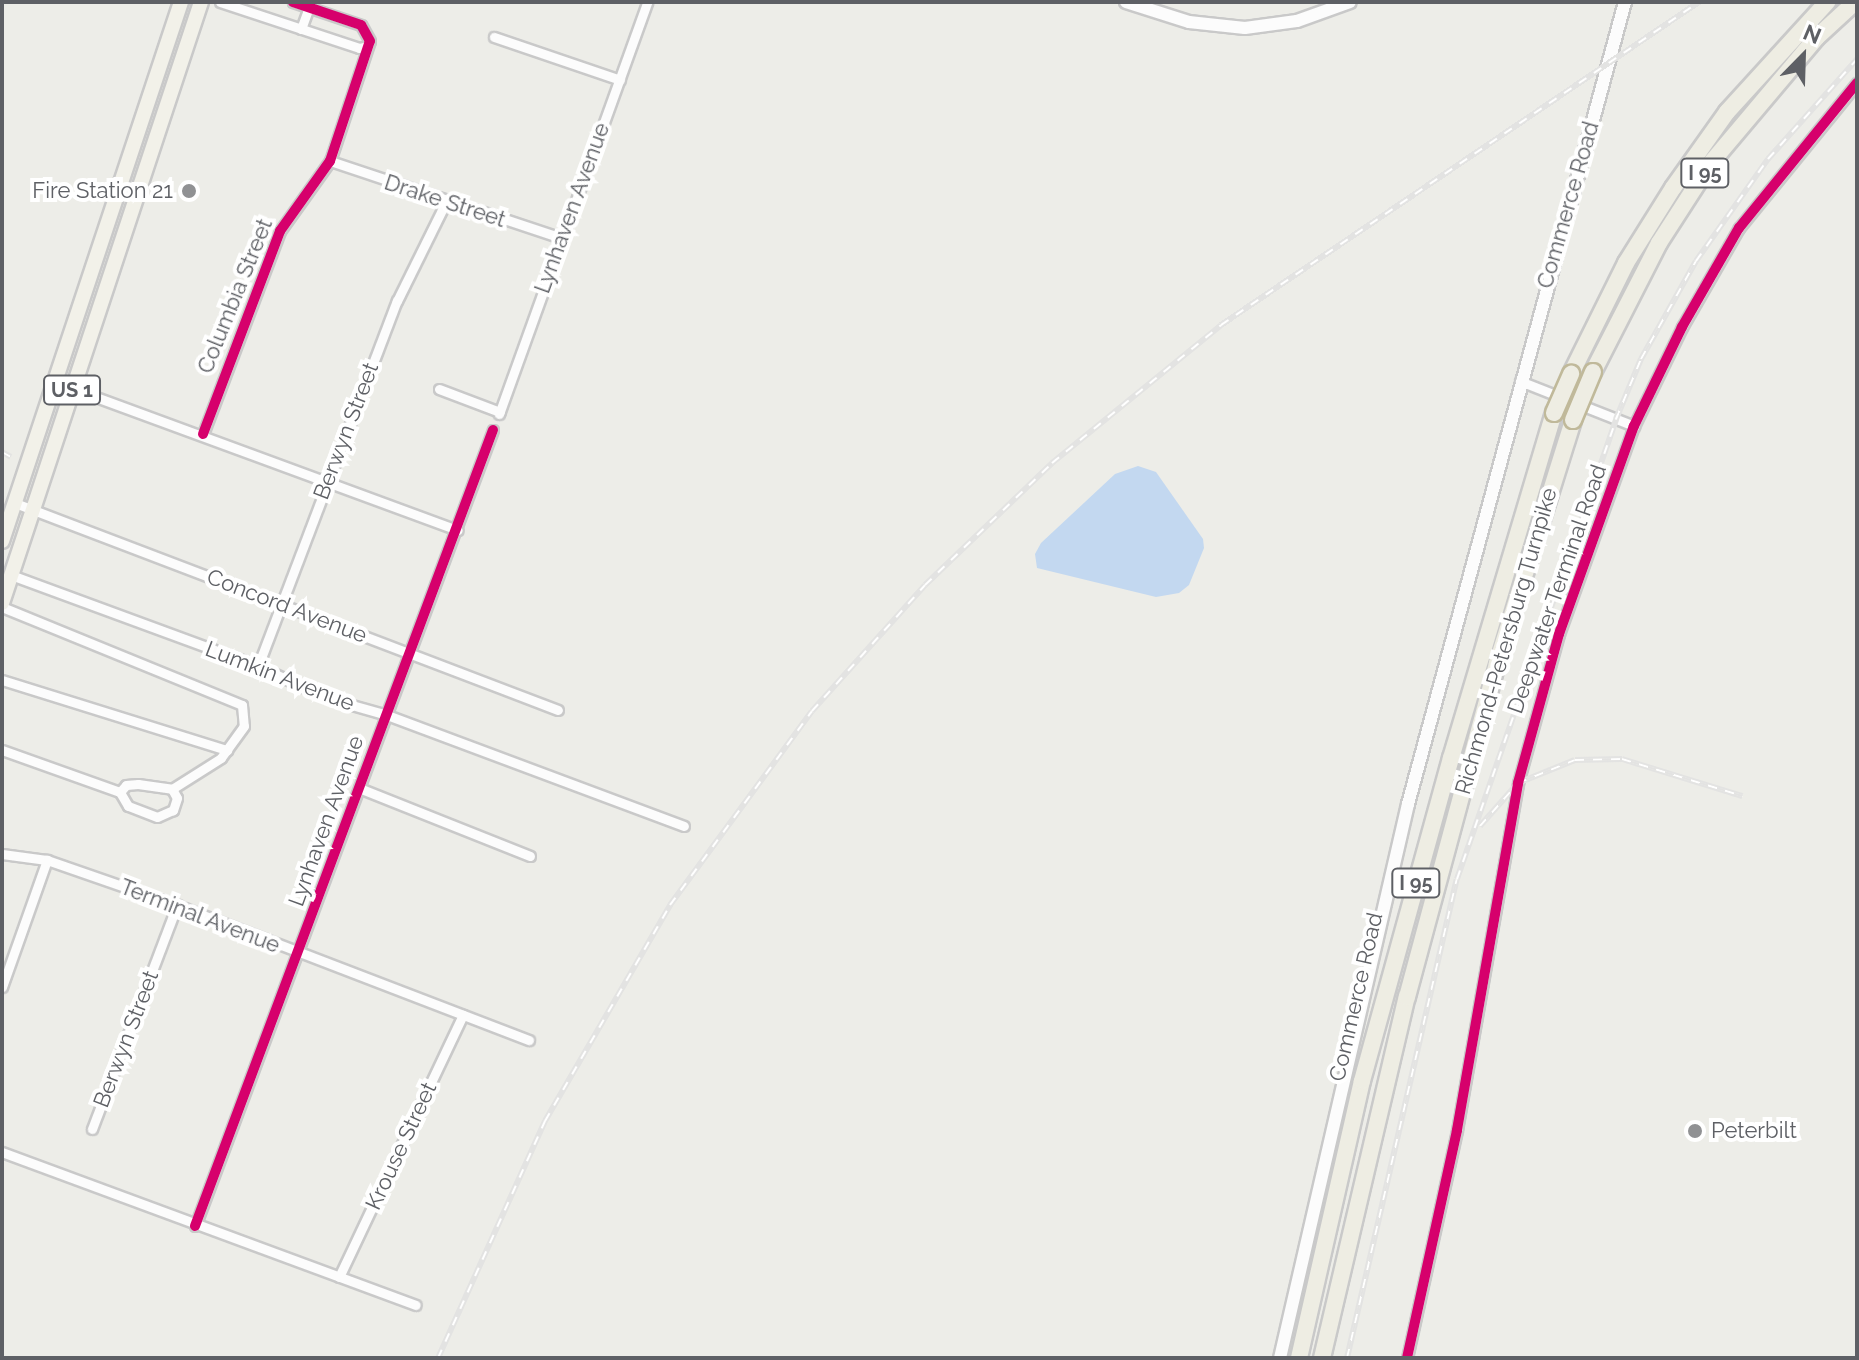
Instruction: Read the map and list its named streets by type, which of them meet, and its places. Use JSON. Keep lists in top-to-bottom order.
{
  "streets": {
    "highway": ["I 95", "Richmond-Petersburg Turnpike"],
    "main road": ["Commerce Road", "US 1"],
    "street": [
      "Drake Street",
      "Lynhaven Avenue",
      "Columbia Street",
      "Berwyn Street",
      "Deepwater Terminal Road",
      "Concord Avenue",
      "Lumkin Avenue",
      "Terminal Avenue",
      "Krouse Street"
    ]
  },
  "crossings": [
    ["Drake Street", "Lynhaven Avenue"],
    ["Drake Street", "Columbia Street"],
    ["Drake Street", "Berwyn Street"],
    ["Lynhaven Avenue", "Concord Avenue"],
    ["Lynhaven Avenue", "Lumkin Avenue"],
    ["Lynhaven Avenue", "Terminal Avenue"],
    ["US 1", "Concord Avenue"],
    ["US 1", "Lumkin Avenue"],
    ["Berwyn Street", "Concord Avenue"],
    ["Berwyn Street", "Lumkin Avenue"],
    ["Berwyn Street", "Terminal Avenue"],
    ["Terminal Avenue", "Krouse Street"]
  ],
  "places": ["Fire Station 21", "Peterbilt"],
  "north": "top right"
}
